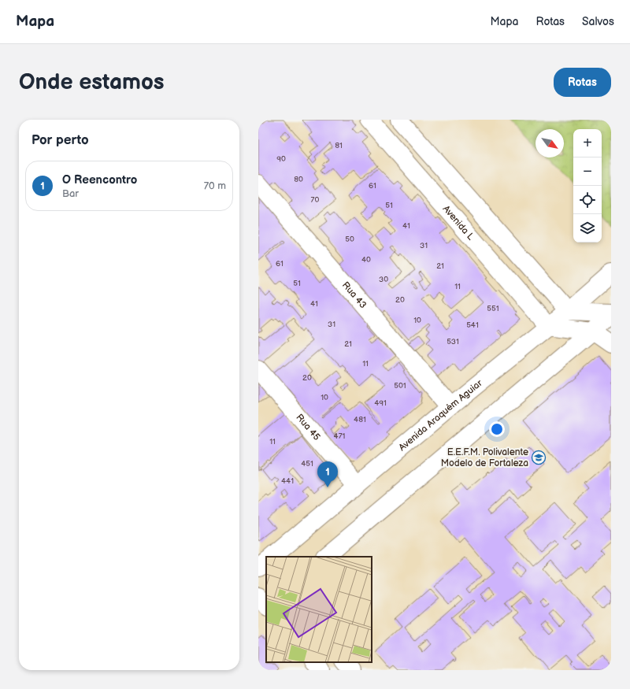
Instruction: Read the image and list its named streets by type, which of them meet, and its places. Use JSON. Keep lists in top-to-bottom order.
{
  "streets": {
    "street": [
      "Avenida L",
      "Rua 43",
      "Avenida Araquém Aguiar",
      "Rua 45"
    ]
  },
  "crossings": [
    ["Avenida L", "Avenida Araquém Aguiar"],
    ["Rua 43", "Avenida Araquém Aguiar"],
    ["Avenida Araquém Aguiar", "Rua 45"]
  ],
  "places": {
    "school or university": ["E.E.F.M. Polivalente Modelo de Fortaleza"]
  },
  "house_numbers": [
    "81",
    "90",
    "80",
    "61",
    "70",
    "51",
    "41",
    "50",
    "31",
    "40",
    "61",
    "21",
    "30",
    "51",
    "11",
    "20",
    "41",
    "551",
    "10",
    "31",
    "541",
    "531",
    "21",
    "11",
    "20",
    "501",
    "10",
    "491",
    "481",
    "471",
    "11",
    "451",
    "441"
  ],
  "north": "bottom right",
  "page": {
    "header": "Mapa",
    "nav": ["Mapa", "Rotas", "Salvos"],
    "buttons": "Rotas",
    "title": "Onde estamos",
    "heading": "Por perto",
    "map_buttons": ["+", "−"],
    "list": [
      {
        "mark": "1",
        "name": "O Reencontro",
        "note": "Bar",
        "value": "70 m"
      }
    ],
    "pins": "1"
  }
}
